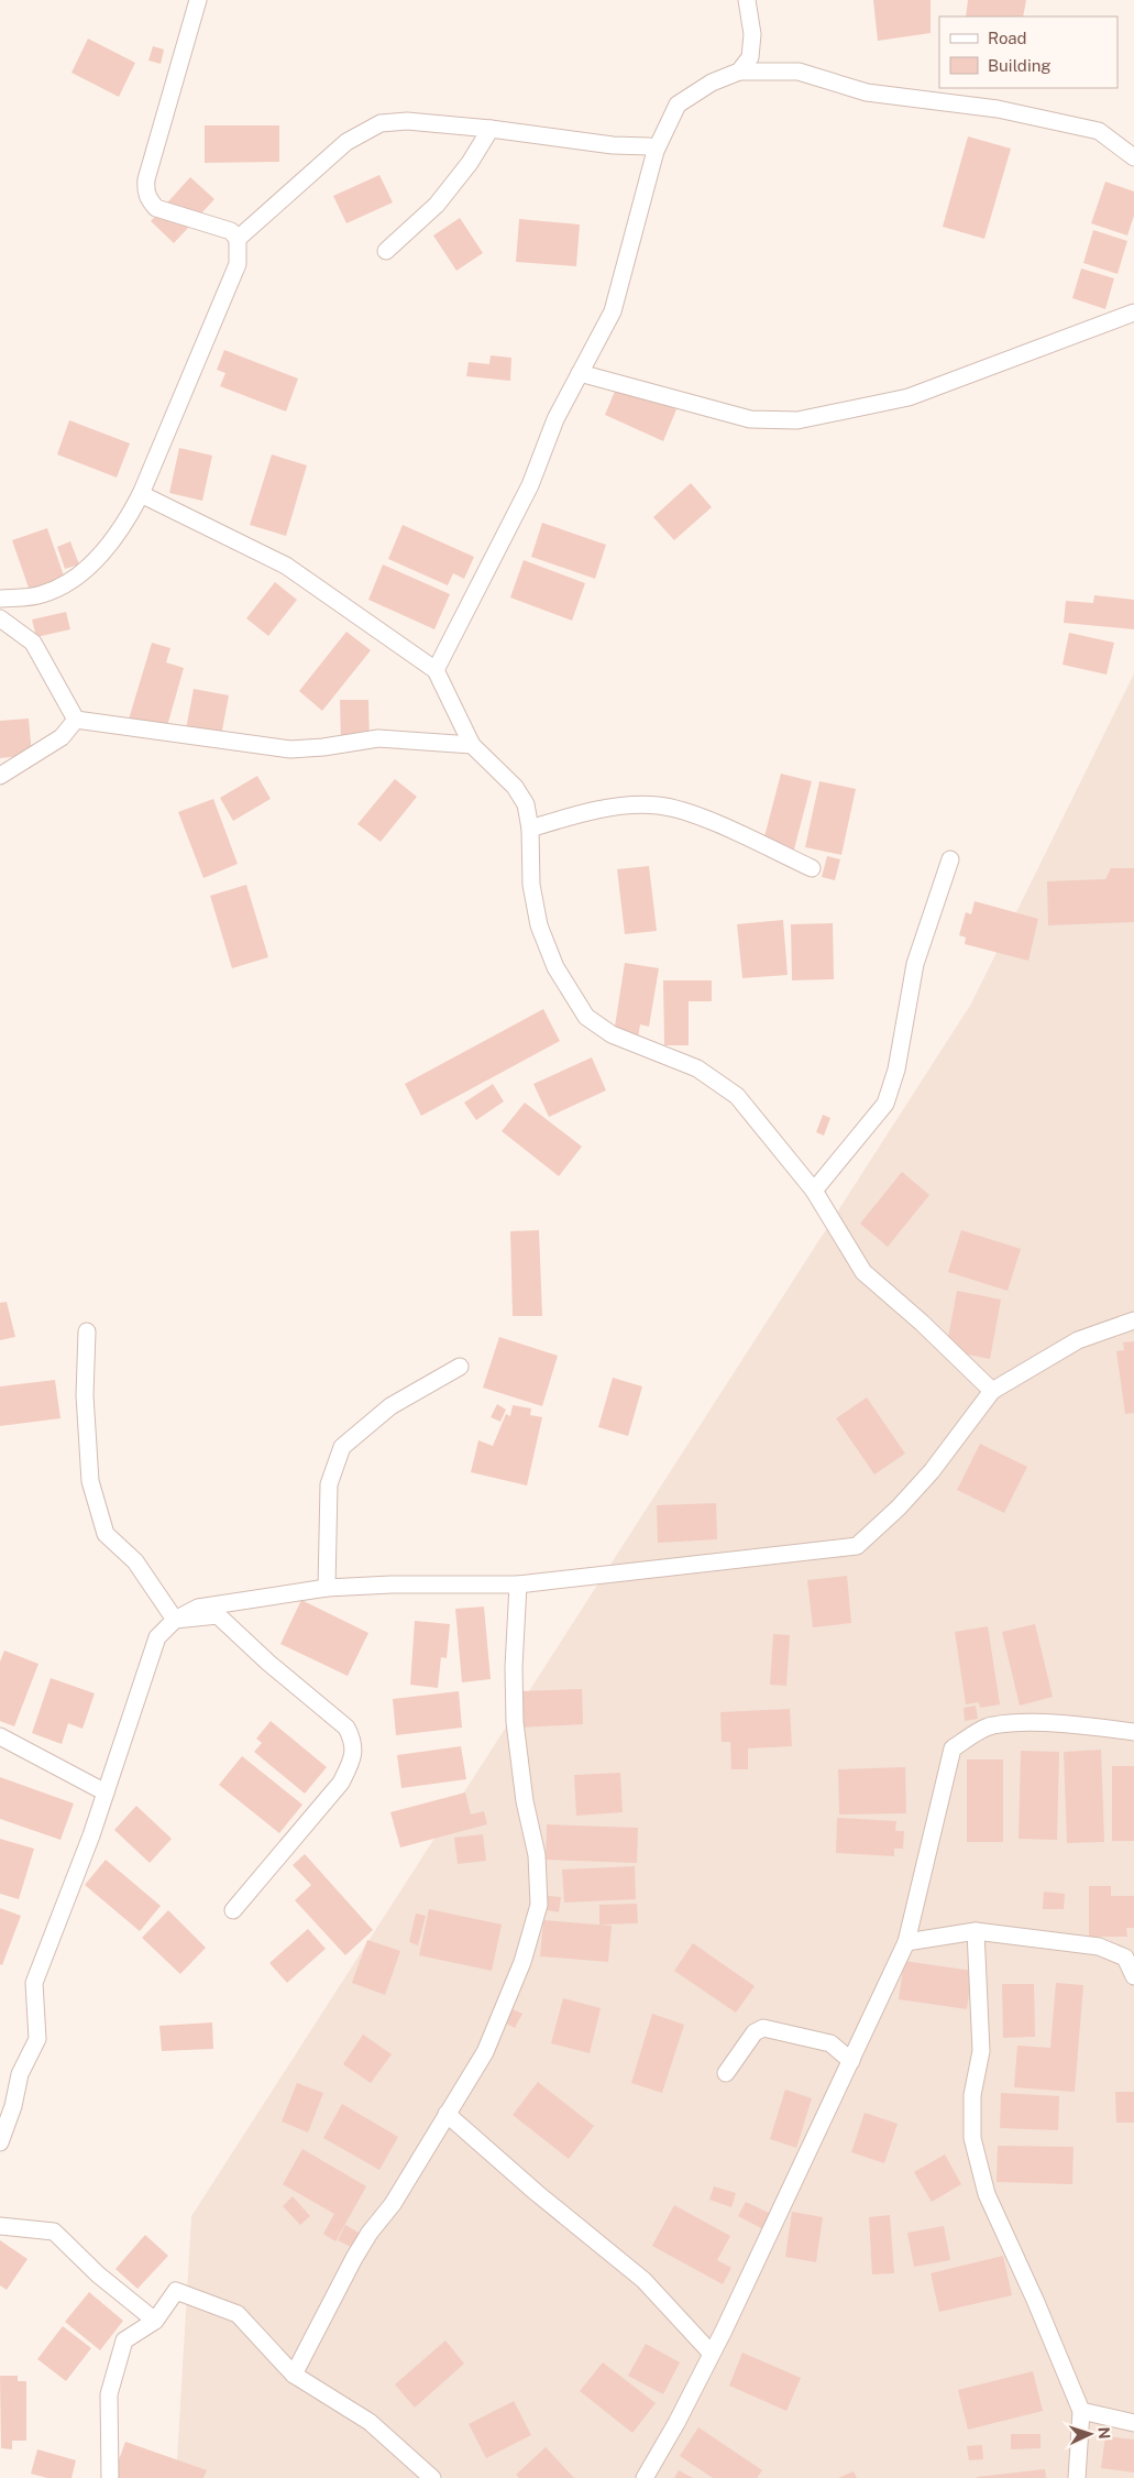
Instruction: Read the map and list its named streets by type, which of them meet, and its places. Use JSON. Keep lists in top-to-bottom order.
{
  "legend": ["Road", "Building"],
  "north": "right"
}
